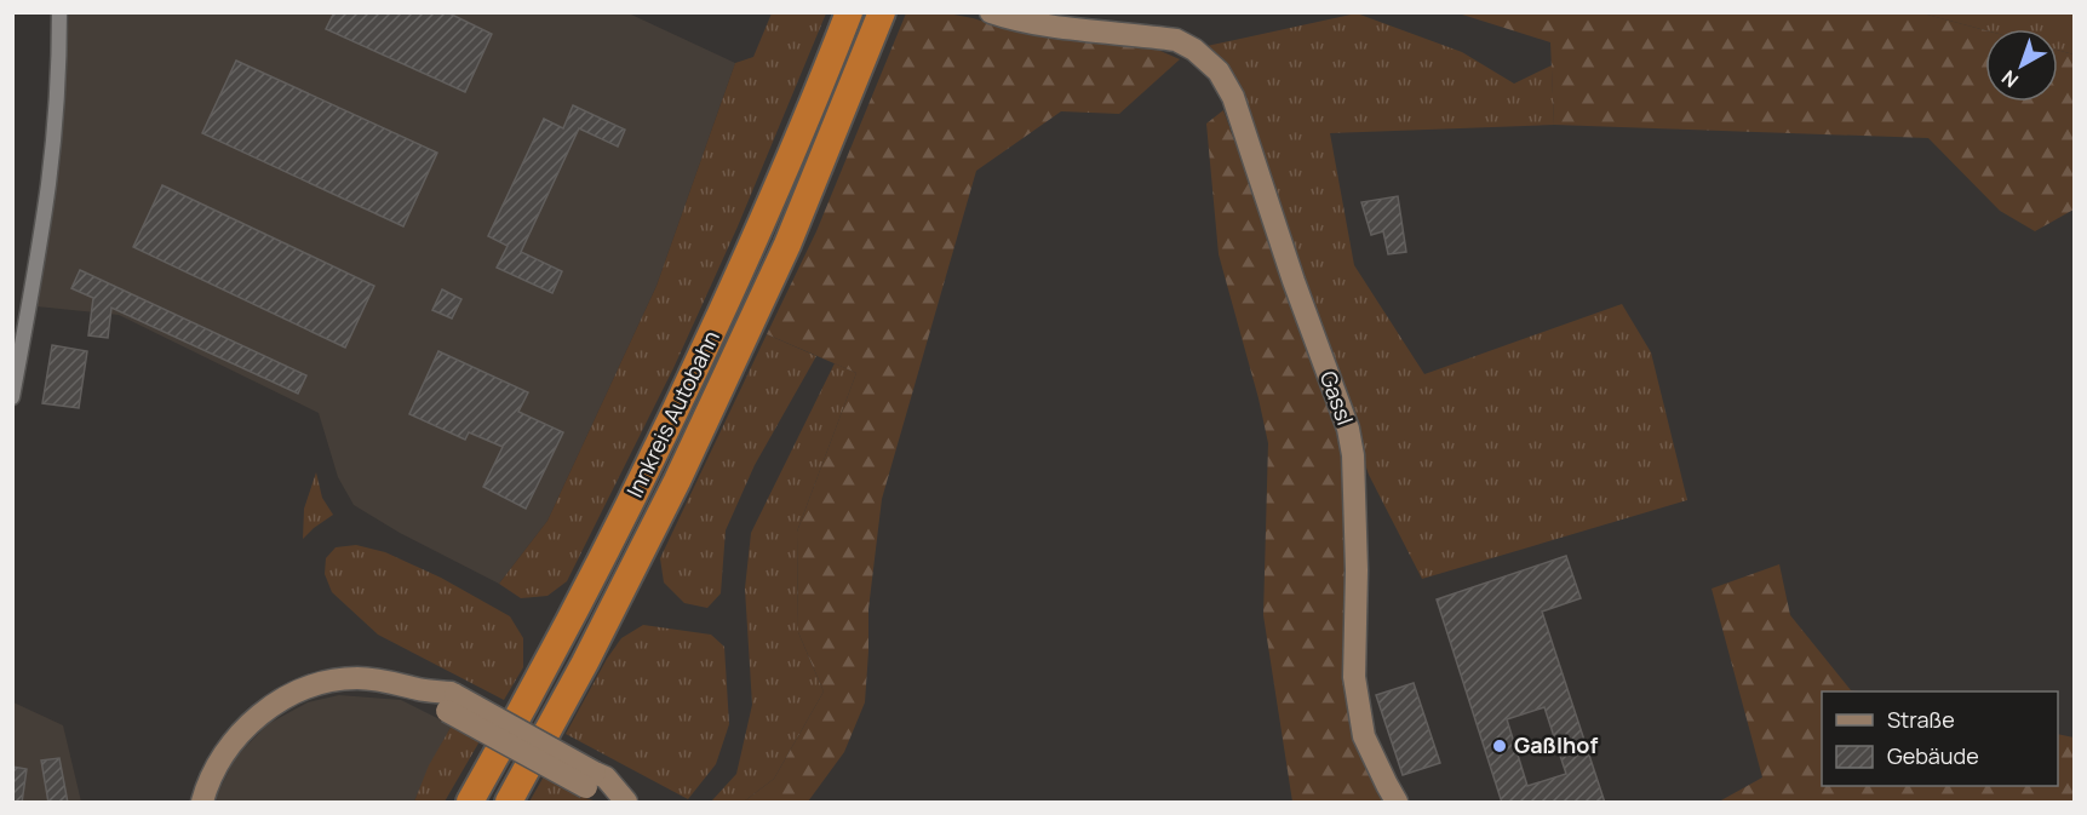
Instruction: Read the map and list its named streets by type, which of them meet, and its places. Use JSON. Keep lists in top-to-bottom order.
{
  "streets": {
    "highway": ["Innkreis Autobahn"],
    "street": ["Gassl"]
  },
  "places": ["Gaßlhof"],
  "legend": ["Straße", "Gebäude"],
  "north": "bottom left"
}
